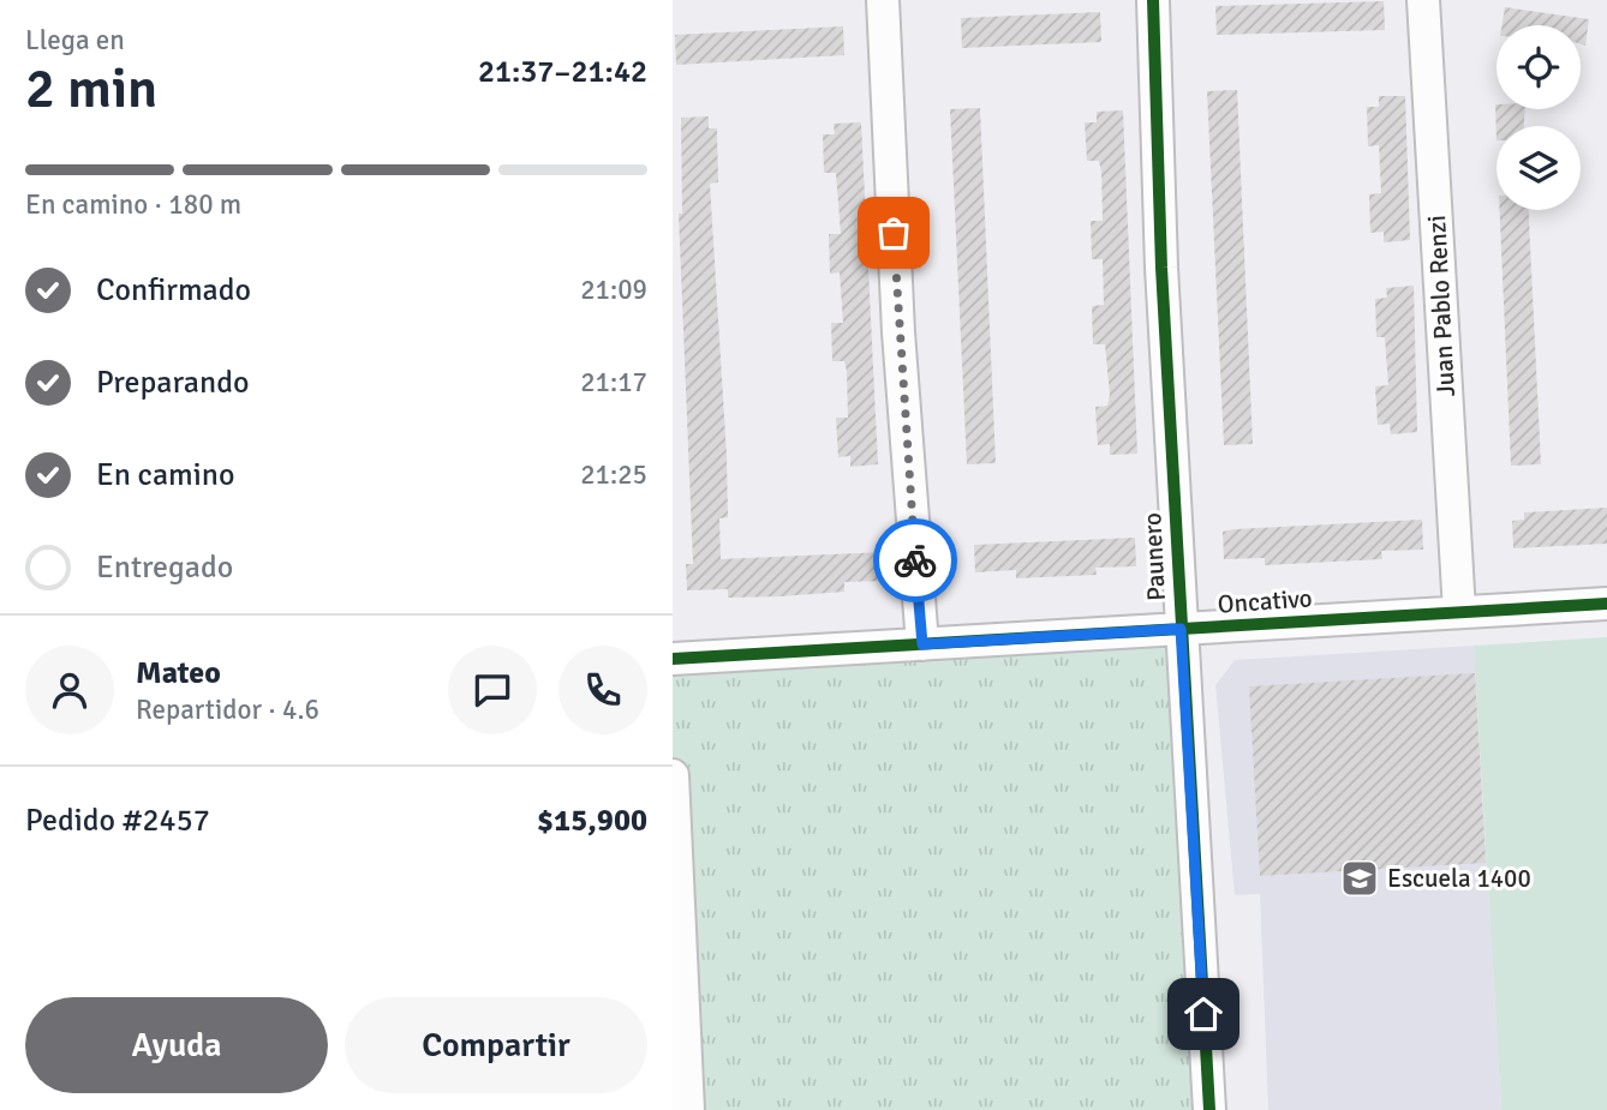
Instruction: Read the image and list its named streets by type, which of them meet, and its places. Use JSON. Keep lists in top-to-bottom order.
{
  "streets": {
    "street": ["Juan Pablo Renzi", "Paunero", "Oncativo"]
  },
  "crossings": [
    ["Juan Pablo Renzi", "Oncativo"],
    ["Paunero", "Oncativo"]
  ],
  "places": {
    "school or university": ["Escuela 1400"]
  },
  "page": {
    "heading": ["2 min", "Llega en", "21:37–21:42"],
    "panel": [
      "Mateo",
      "Repartidor · 4.6",
      "Pedido #2457",
      "$15,900"
    ],
    "bar": "En camino · 180 m",
    "list": [
      ["Confirmado", "21:09"],
      ["Preparando", "21:17"],
      ["En camino", "21:25"],
      "Entregado"
    ],
    "buttons": ["Ayuda", "Compartir"]
  }
}
